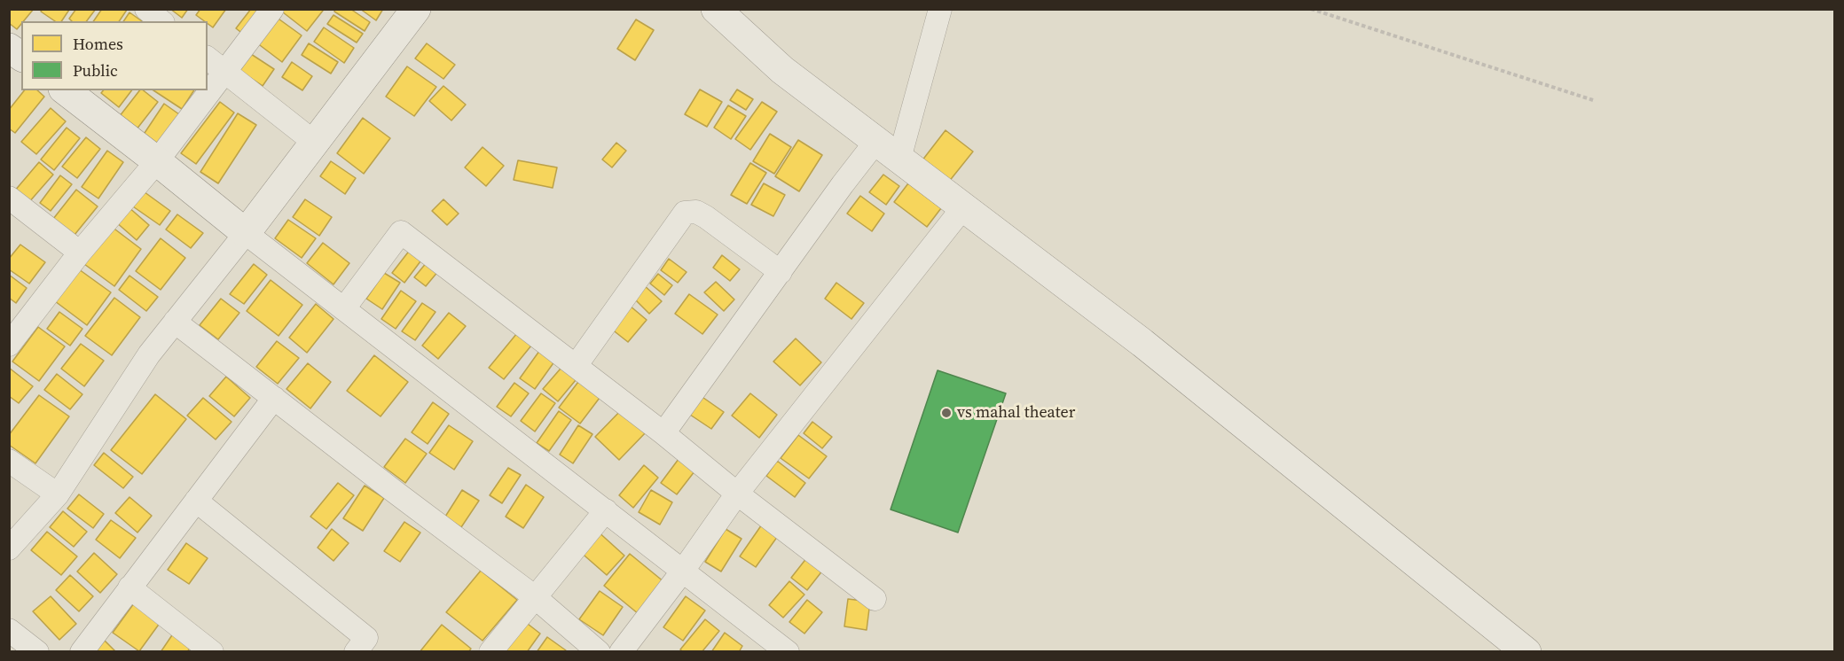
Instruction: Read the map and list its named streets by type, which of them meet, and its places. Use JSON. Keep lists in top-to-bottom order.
{
  "places": ["vs mahal theater"],
  "legend": ["Homes", "Public"]
}
